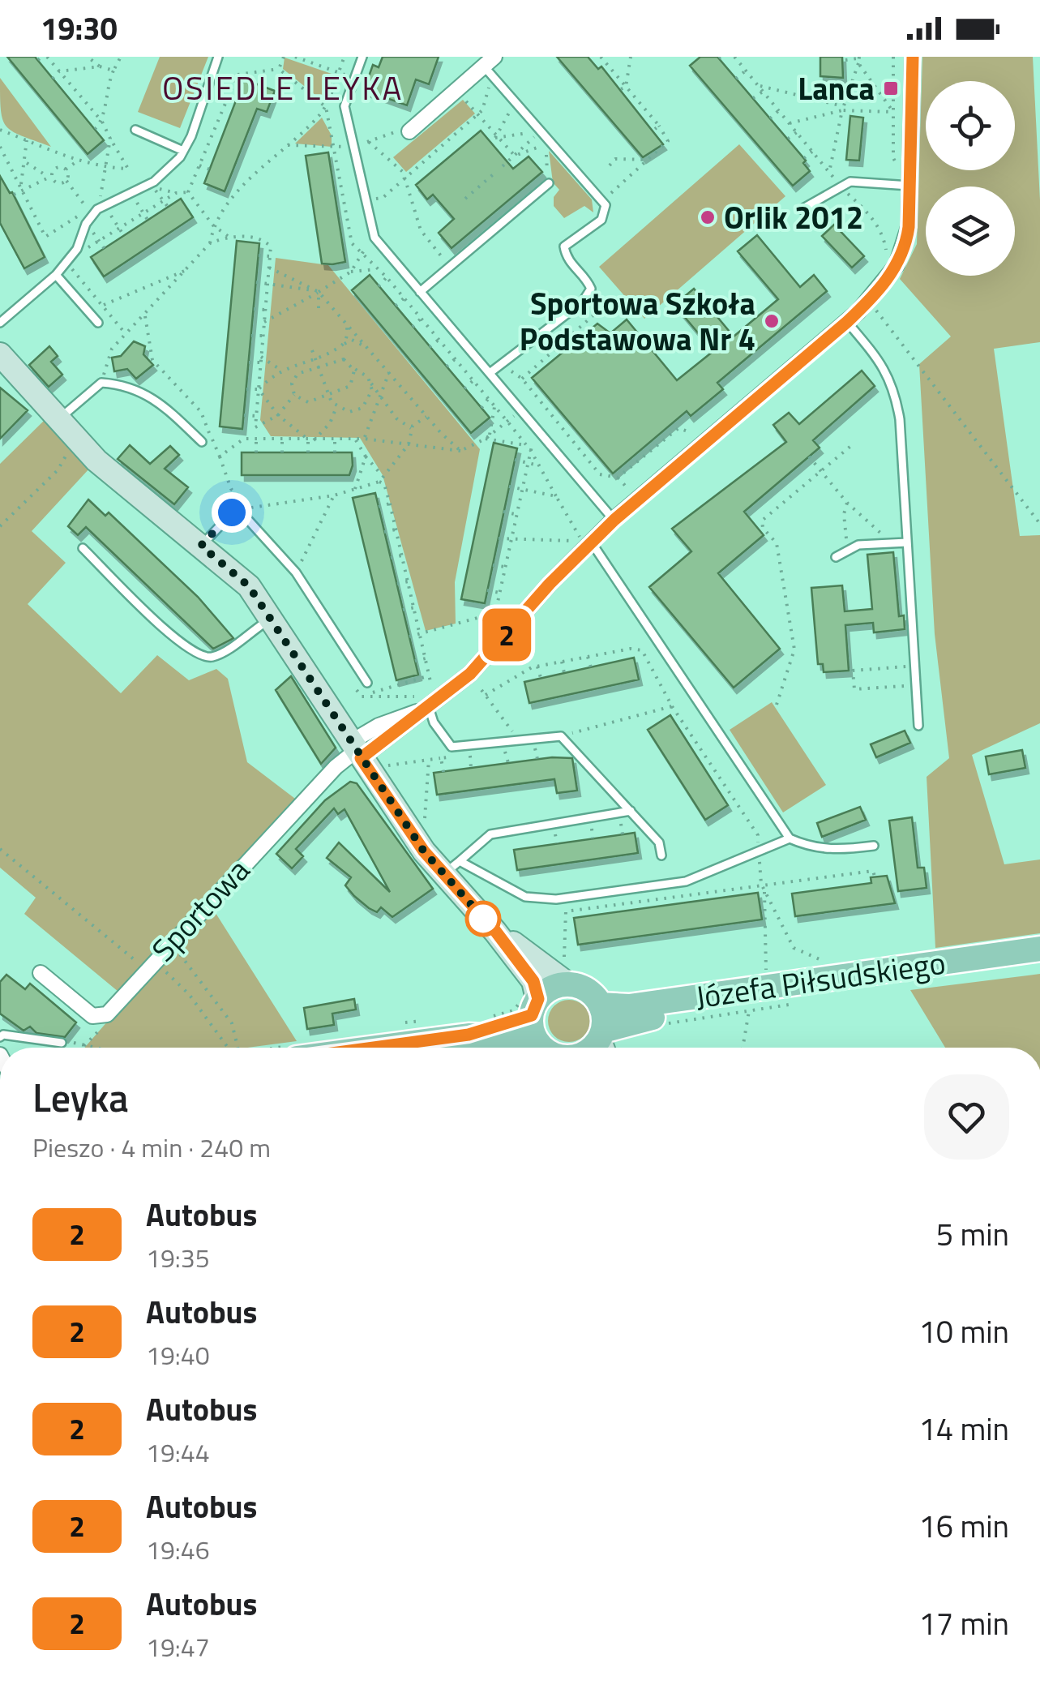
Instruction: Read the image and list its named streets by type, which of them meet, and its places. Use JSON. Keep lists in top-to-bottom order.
{
  "streets": {
    "main road": ["Józefa Piłsudskiego"],
    "street": ["Sportowa"]
  },
  "districts": ["OSIEDLE LEYKA"],
  "places": {
    "transit": ["Lanca"],
    "other": ["Orlik 2012", "Sportowa Szkoła Podstawowa Nr 4"]
  },
  "lines": ["bus line 2"],
  "page": {
    "status": "19:30",
    "on_map": "2",
    "heading": ["Leyka", "Pieszo · 4 min · 240 m"],
    "list": [
      {
        "mark": "2",
        "name": "Autobus",
        "note": "19:35",
        "value": "5 min"
      },
      {
        "mark": "2",
        "name": "Autobus",
        "note": "19:40",
        "value": "10 min"
      },
      {
        "mark": "2",
        "name": "Autobus",
        "note": "19:44",
        "value": "14 min"
      },
      {
        "mark": "2",
        "name": "Autobus",
        "note": "19:46",
        "value": "16 min"
      },
      {
        "mark": "2",
        "name": "Autobus",
        "note": "19:47",
        "value": "17 min"
      }
    ]
  }
}
